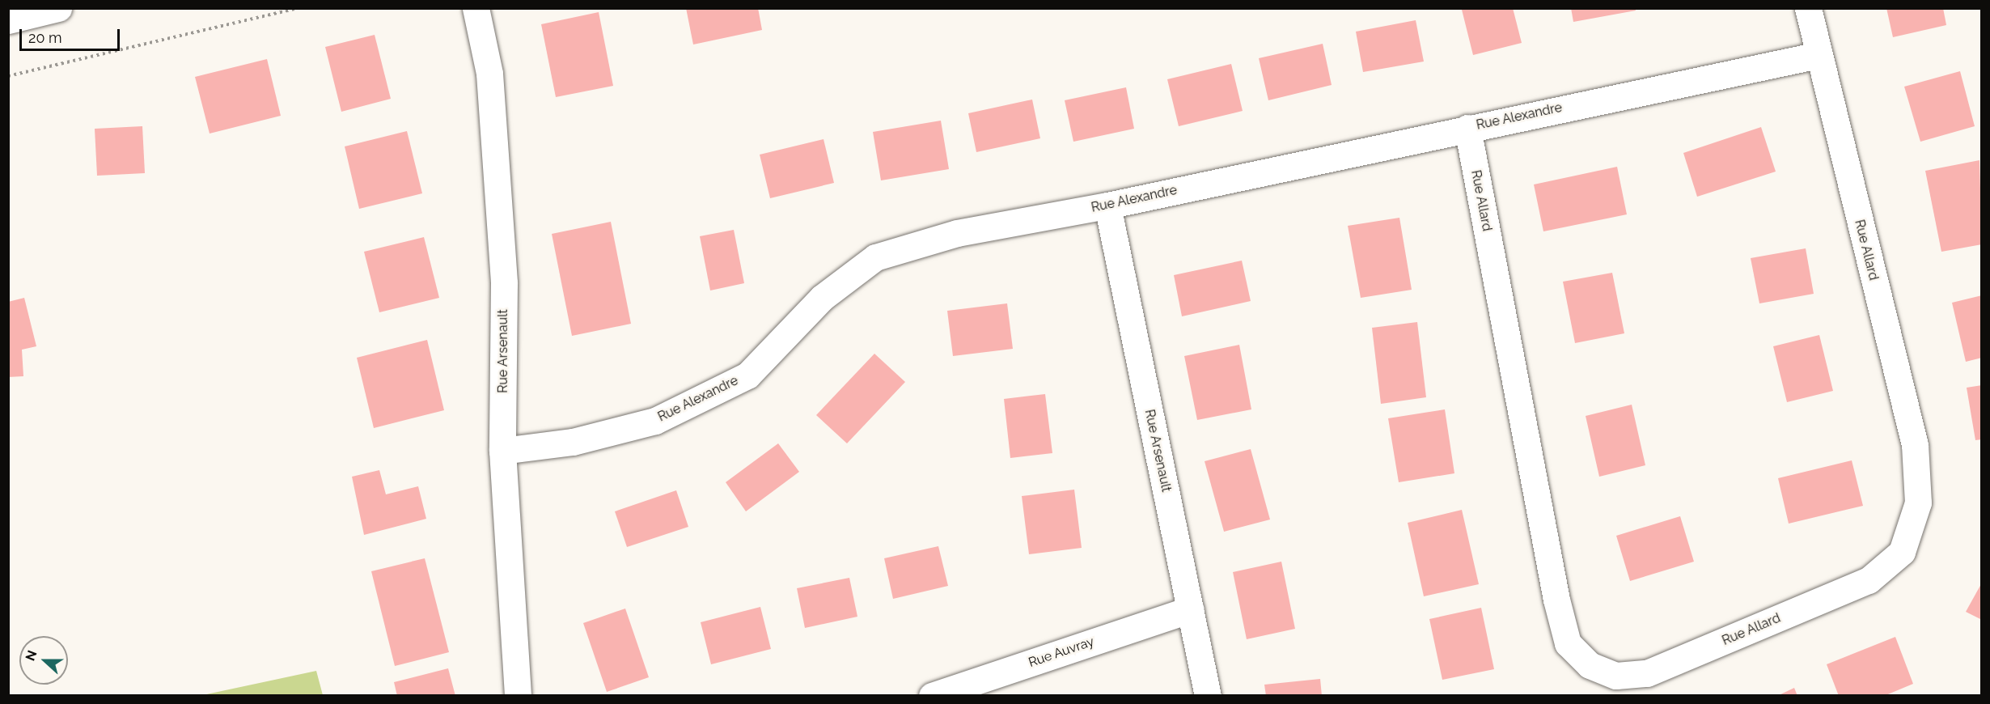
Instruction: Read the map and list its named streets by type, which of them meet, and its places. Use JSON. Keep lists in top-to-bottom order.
{
  "streets": {
    "street": [
      "Rue Alexandre",
      "Rue Allard",
      "Rue Arsenault",
      "Rue Auvray"
    ]
  },
  "crossings": [
    ["Rue Alexandre", "Rue Allard"],
    ["Rue Alexandre", "Rue Arsenault"],
    ["Rue Arsenault", "Rue Auvray"]
  ],
  "scale_bar": "20 m",
  "north": "left"
}
